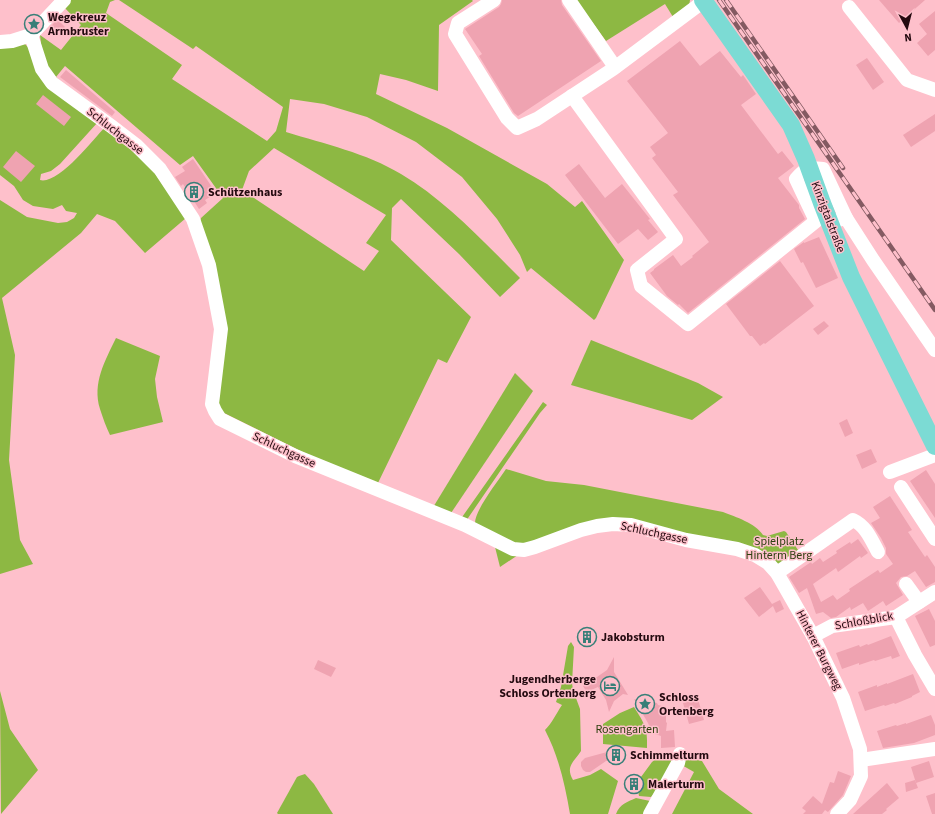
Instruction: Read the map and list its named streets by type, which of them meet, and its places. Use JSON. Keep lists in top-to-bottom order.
{
  "streets": {
    "main road": ["Kinzigtalstraße"],
    "street": ["Schluchgasse", "Schloßblick", "Hinterer Burgweg"]
  },
  "crossings": [
    ["Schluchgasse", "Hinterer Burgweg"],
    ["Schloßblick", "Hinterer Burgweg"]
  ],
  "parks": ["Spielplatz Hinterm Berg", "Rosengarten"],
  "places": {
    "place": ["Wegekreuz Armbruster", "Schloss Ortenberg"],
    "building": [
      "Schützenhaus",
      "Jakobsturm",
      "Schimmelturm",
      "Malerturm"
    ],
    "hotel": ["Jugendherberge Schloss Ortenberg"]
  },
  "north": "bottom"
}
